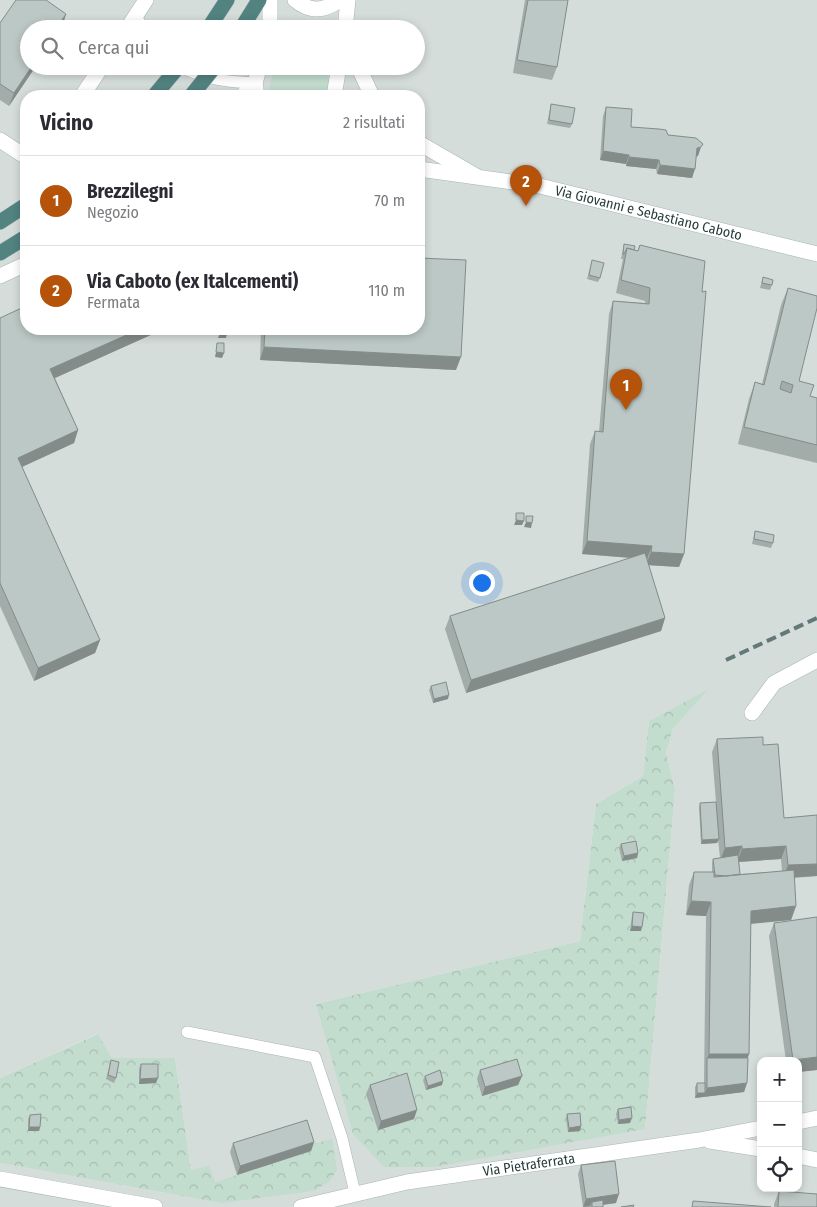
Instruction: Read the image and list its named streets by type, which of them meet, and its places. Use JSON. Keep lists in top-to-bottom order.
{
  "streets": {
    "street": ["Via Giovanni e Sebastiano Caboto", "Via Pietraferrata"]
  },
  "page": {
    "search": "Cerca qui",
    "heading": ["Vicino", "2 risultati"],
    "list": [
      {
        "mark": "1",
        "name": "Brezzilegni",
        "note": "Negozio",
        "value": "70 m"
      },
      {
        "mark": "2",
        "name": "Via Caboto (ex Italcementi)",
        "note": "Fermata",
        "value": "110 m"
      }
    ],
    "pins": ["2", "1"],
    "map_buttons": ["+", "−"]
  }
}
